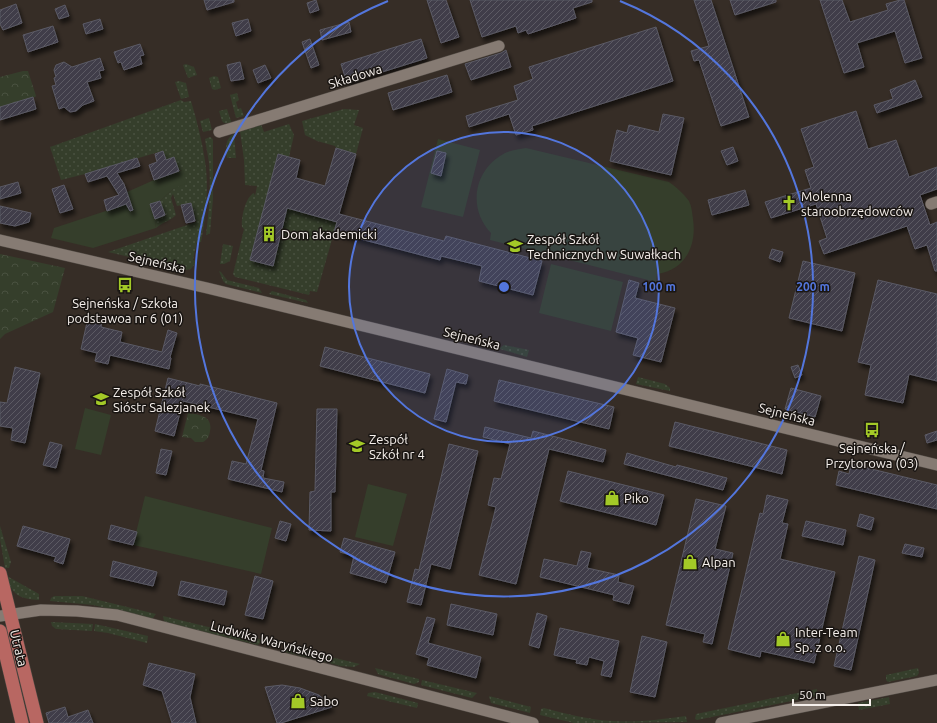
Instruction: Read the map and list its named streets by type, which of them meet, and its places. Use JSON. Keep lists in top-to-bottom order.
{
  "streets": {
    "main road": ["Utrata"],
    "street": ["Składowa", "Sejneńska", "Ludwika Waryńskiego"]
  },
  "crossings": [
    ["Ludwika Waryńskiego", "Utrata"]
  ],
  "places": {
    "church": ["Molenna staroobrzędowców"],
    "building": ["Dom akademicki"],
    "school or university": ["Zespół Szkół Technicznych w Suwałkach", "Zespół Szkół Sióstr Salezjanek", "Zespół Szkół nr 4"],
    "bus stop": ["Sejneńska / Szkoła podstawoa nr 6 (01)", "Sejneńska / Przytorowa (03)"],
    "shop": [
      "Piko",
      "Alpan",
      "Inter-Team Sp. z o.o.",
      "Sabo"
    ]
  },
  "scale_bar": "50 m",
  "rings": ["100 m", "200 m"]
}
